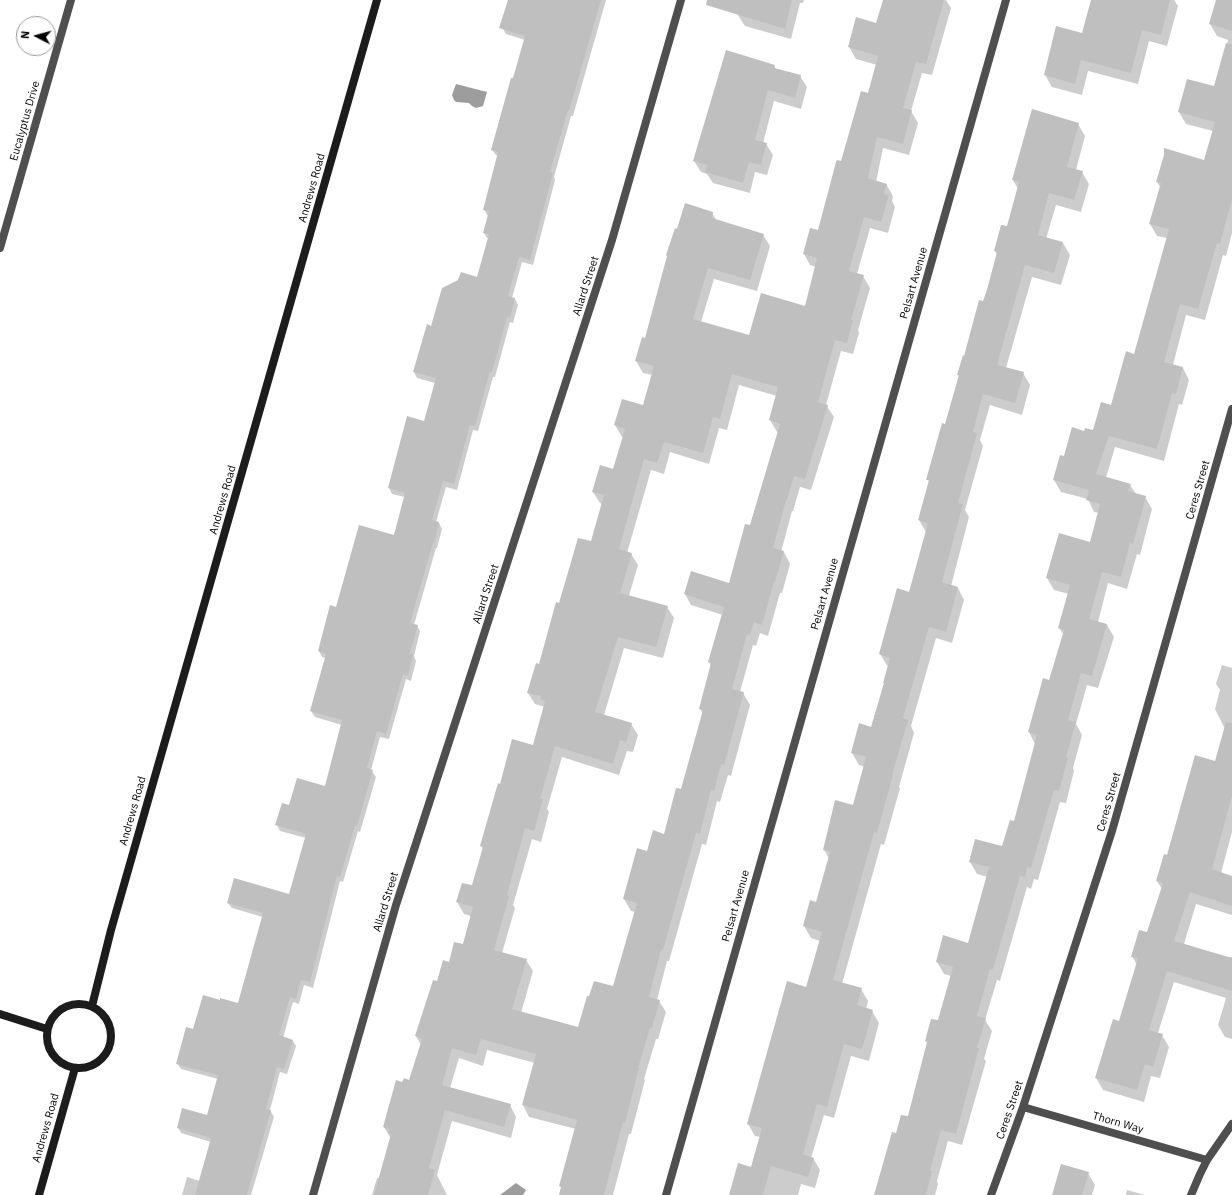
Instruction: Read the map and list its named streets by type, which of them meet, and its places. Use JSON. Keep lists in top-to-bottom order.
{
  "streets": {
    "main road": ["Andrews Road"],
    "street": [
      "Eucalyptus Drive",
      "Pelsart Avenue",
      "Allard Street",
      "Ceres Street",
      "Thorn Way"
    ]
  },
  "crossings": [
    ["Ceres Street", "Thorn Way"]
  ],
  "north": "left"
}
